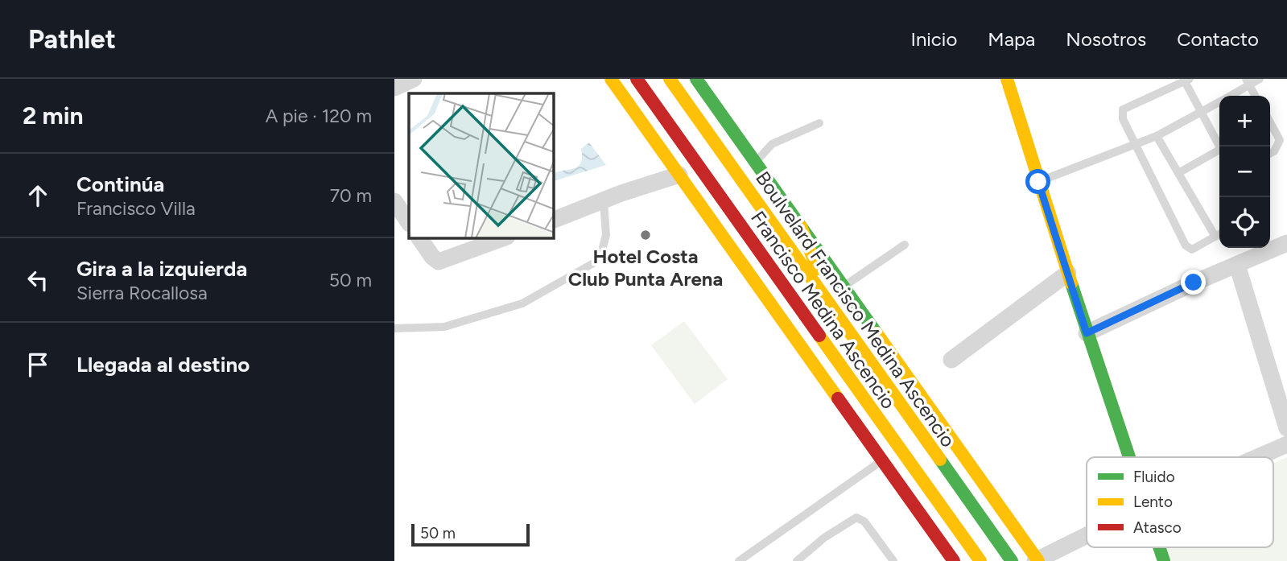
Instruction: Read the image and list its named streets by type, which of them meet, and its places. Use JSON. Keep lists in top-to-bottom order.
{
  "streets": {
    "main road": ["Boulvelard Francisco Medina Ascencio", "Francisco Medina Ascencio"]
  },
  "places": ["Hotel Costa Club Punta Arena"],
  "legend": ["Fluido", "Lento", "Atasco"],
  "scale_bar": "50 m",
  "page": {
    "header": "Pathlet",
    "nav": [
      "Inicio",
      "Mapa",
      "Nosotros",
      "Contacto"
    ],
    "heading": ["2 min", "A pie · 120 m"],
    "map_buttons": ["+", "−"],
    "list": [
      ["Continúa", "Francisco Villa", "70 m"],
      ["Gira a la izquierda", "Sierra Rocallosa", "50 m"],
      "Llegada al destino"
    ],
    "scale": "50 m"
  }
}
